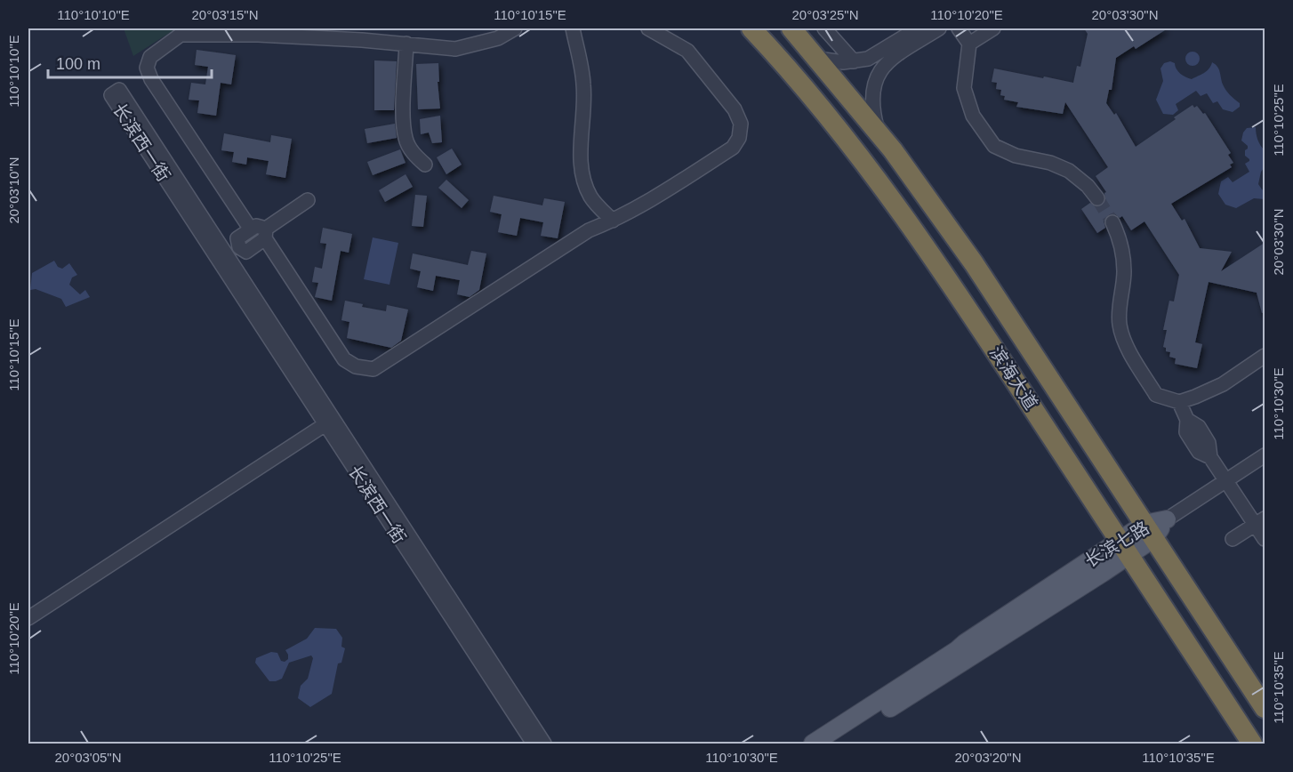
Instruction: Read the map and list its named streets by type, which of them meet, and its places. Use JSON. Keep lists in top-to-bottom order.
{
  "streets": {
    "highway": ["滨海大道"],
    "main road": ["长滨七路"],
    "street": ["长滨西一街"]
  },
  "crossings": [
    ["滨海大道", "长滨七路"]
  ],
  "scale_bar": "100 m",
  "coordinates": [
    "110°10'10\"E",
    "20°03'15\"N",
    "110°10'15\"E",
    "20°03'25\"N",
    "110°10'20\"E",
    "20°03'30\"N",
    "110°10'25\"E",
    "20°03'10\"N",
    "110°10'30\"E",
    "110°10'35\"E",
    "20°03'05\"N",
    "20°03'20\"N"
  ]
}
